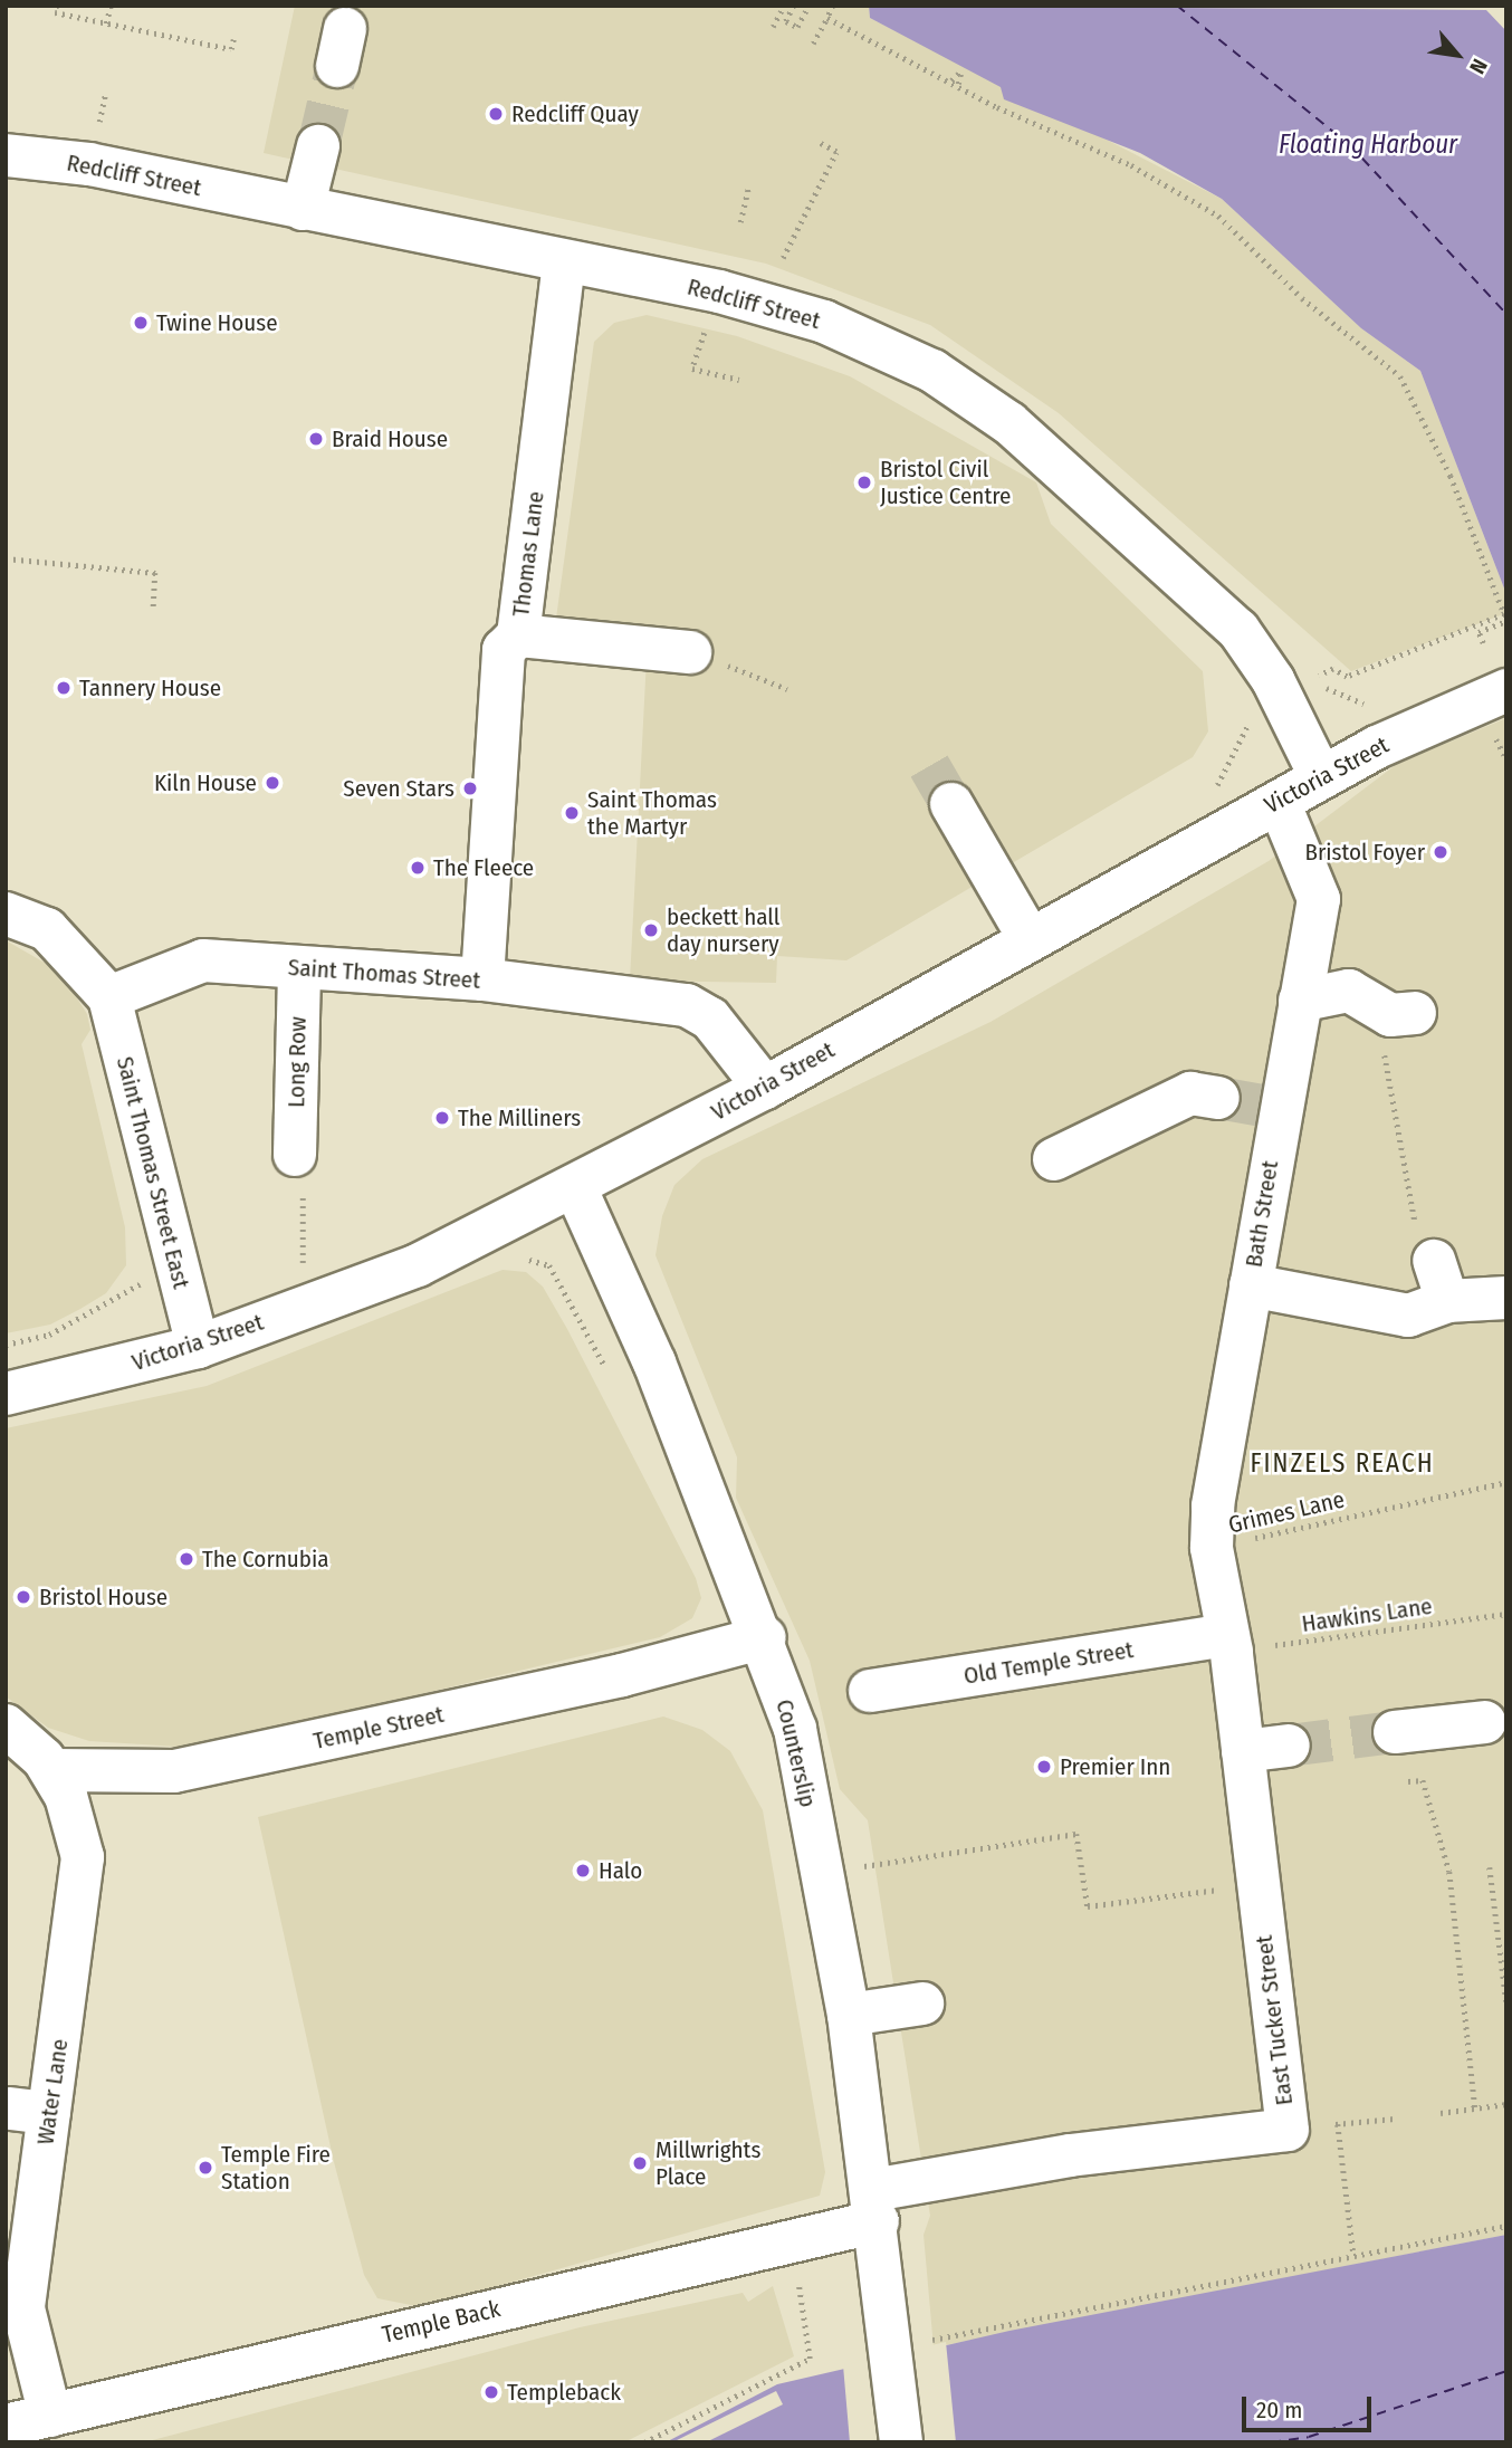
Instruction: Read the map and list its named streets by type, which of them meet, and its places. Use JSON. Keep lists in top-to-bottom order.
{
  "streets": {
    "street": [
      "Redcliff Street",
      "Thomas Lane",
      "Victoria Street",
      "Saint Thomas Street",
      "Long Row",
      "Saint Thomas Street East",
      "Bath Street",
      "Old Temple Street",
      "Temple Street",
      "Counterslip",
      "East Tucker Street",
      "Water Lane",
      "Temple Back"
    ],
    "path": ["Grimes Lane", "Hawkins Lane"]
  },
  "crossings": [
    ["Redcliff Street", "Thomas Lane"],
    ["Redcliff Street", "Victoria Street"],
    ["Thomas Lane", "Saint Thomas Street"],
    ["Victoria Street", "Saint Thomas Street"],
    ["Victoria Street", "Saint Thomas Street East"],
    ["Victoria Street", "Bath Street"],
    ["Victoria Street", "Counterslip"],
    ["Saint Thomas Street", "Long Row"],
    ["Saint Thomas Street", "Saint Thomas Street East"],
    ["Bath Street", "Grimes Lane"],
    ["Bath Street", "Hawkins Lane"],
    ["Bath Street", "Old Temple Street"],
    ["Bath Street", "East Tucker Street"],
    ["Hawkins Lane", "Old Temple Street"],
    ["Hawkins Lane", "East Tucker Street"],
    ["Old Temple Street", "East Tucker Street"],
    ["Temple Street", "Counterslip"],
    ["Temple Street", "Water Lane"],
    ["Counterslip", "East Tucker Street"],
    ["Counterslip", "Temple Back"],
    ["East Tucker Street", "Temple Back"],
    ["Water Lane", "Temple Back"]
  ],
  "districts": ["FINZELS REACH"],
  "water": ["Floating Harbour"],
  "places": [
    "Redcliff Quay",
    "Twine House",
    "Braid House",
    "Bristol Civil Justice Centre",
    "Tannery House",
    "Kiln House",
    "Seven Stars",
    "Saint Thomas the Martyr",
    "Bristol Foyer",
    "The Fleece",
    "beckett hall day nursery",
    "The Milliners",
    "The Cornubia",
    "Bristol House",
    "Premier Inn",
    "Halo",
    "Millwrights Place",
    "Temple Fire Station",
    "Templeback"
  ],
  "scale_bar": "20 m",
  "north": "bottom right"
}
